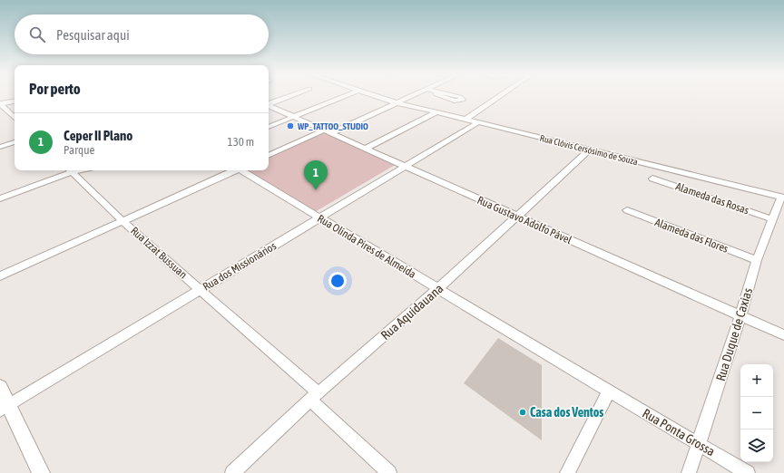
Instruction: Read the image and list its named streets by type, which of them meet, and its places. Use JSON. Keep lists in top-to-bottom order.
{
  "streets": {
    "street": [
      "Rua Clóvis Cersósimo de Souza",
      "Alameda das Rosas",
      "Rua Gustavo Adolfo Pável",
      "Alameda das Flores",
      "Rua Olinda Pires de Almeida",
      "Rua Izzat Bussuan",
      "Rua dos Missionários",
      "Rua Aquidauana",
      "Rua Duque de Caxias",
      "Rua Ponta Grossa"
    ]
  },
  "crossings": [
    ["Rua Clóvis Cersósimo de Souza", "Rua dos Missionários"],
    ["Rua Clóvis Cersósimo de Souza", "Rua Aquidauana"],
    ["Rua Clóvis Cersósimo de Souza", "Rua Duque de Caxias"],
    ["Alameda das Rosas", "Rua Duque de Caxias"],
    ["Rua Gustavo Adolfo Pável", "Rua dos Missionários"],
    ["Rua Gustavo Adolfo Pável", "Rua Aquidauana"],
    ["Rua Gustavo Adolfo Pável", "Rua Duque de Caxias"],
    ["Alameda das Flores", "Rua Duque de Caxias"],
    ["Rua Olinda Pires de Almeida", "Rua dos Missionários"],
    ["Rua Olinda Pires de Almeida", "Rua Aquidauana"],
    ["Rua Olinda Pires de Almeida", "Rua Ponta Grossa"],
    ["Rua Izzat Bussuan", "Rua dos Missionários"],
    ["Rua Izzat Bussuan", "Rua Aquidauana"],
    ["Rua Duque de Caxias", "Rua Ponta Grossa"]
  ],
  "places": ["WP_TATTOO_STUDIO", "Casa dos Ventos"],
  "page": {
    "search": "Pesquisar aqui",
    "heading": "Por perto",
    "list": [
      {
        "mark": "1",
        "name": "Ceper II Plano",
        "note": "Parque",
        "value": "130 m"
      }
    ],
    "pins": "1",
    "map_buttons": ["+", "−"]
  }
}
